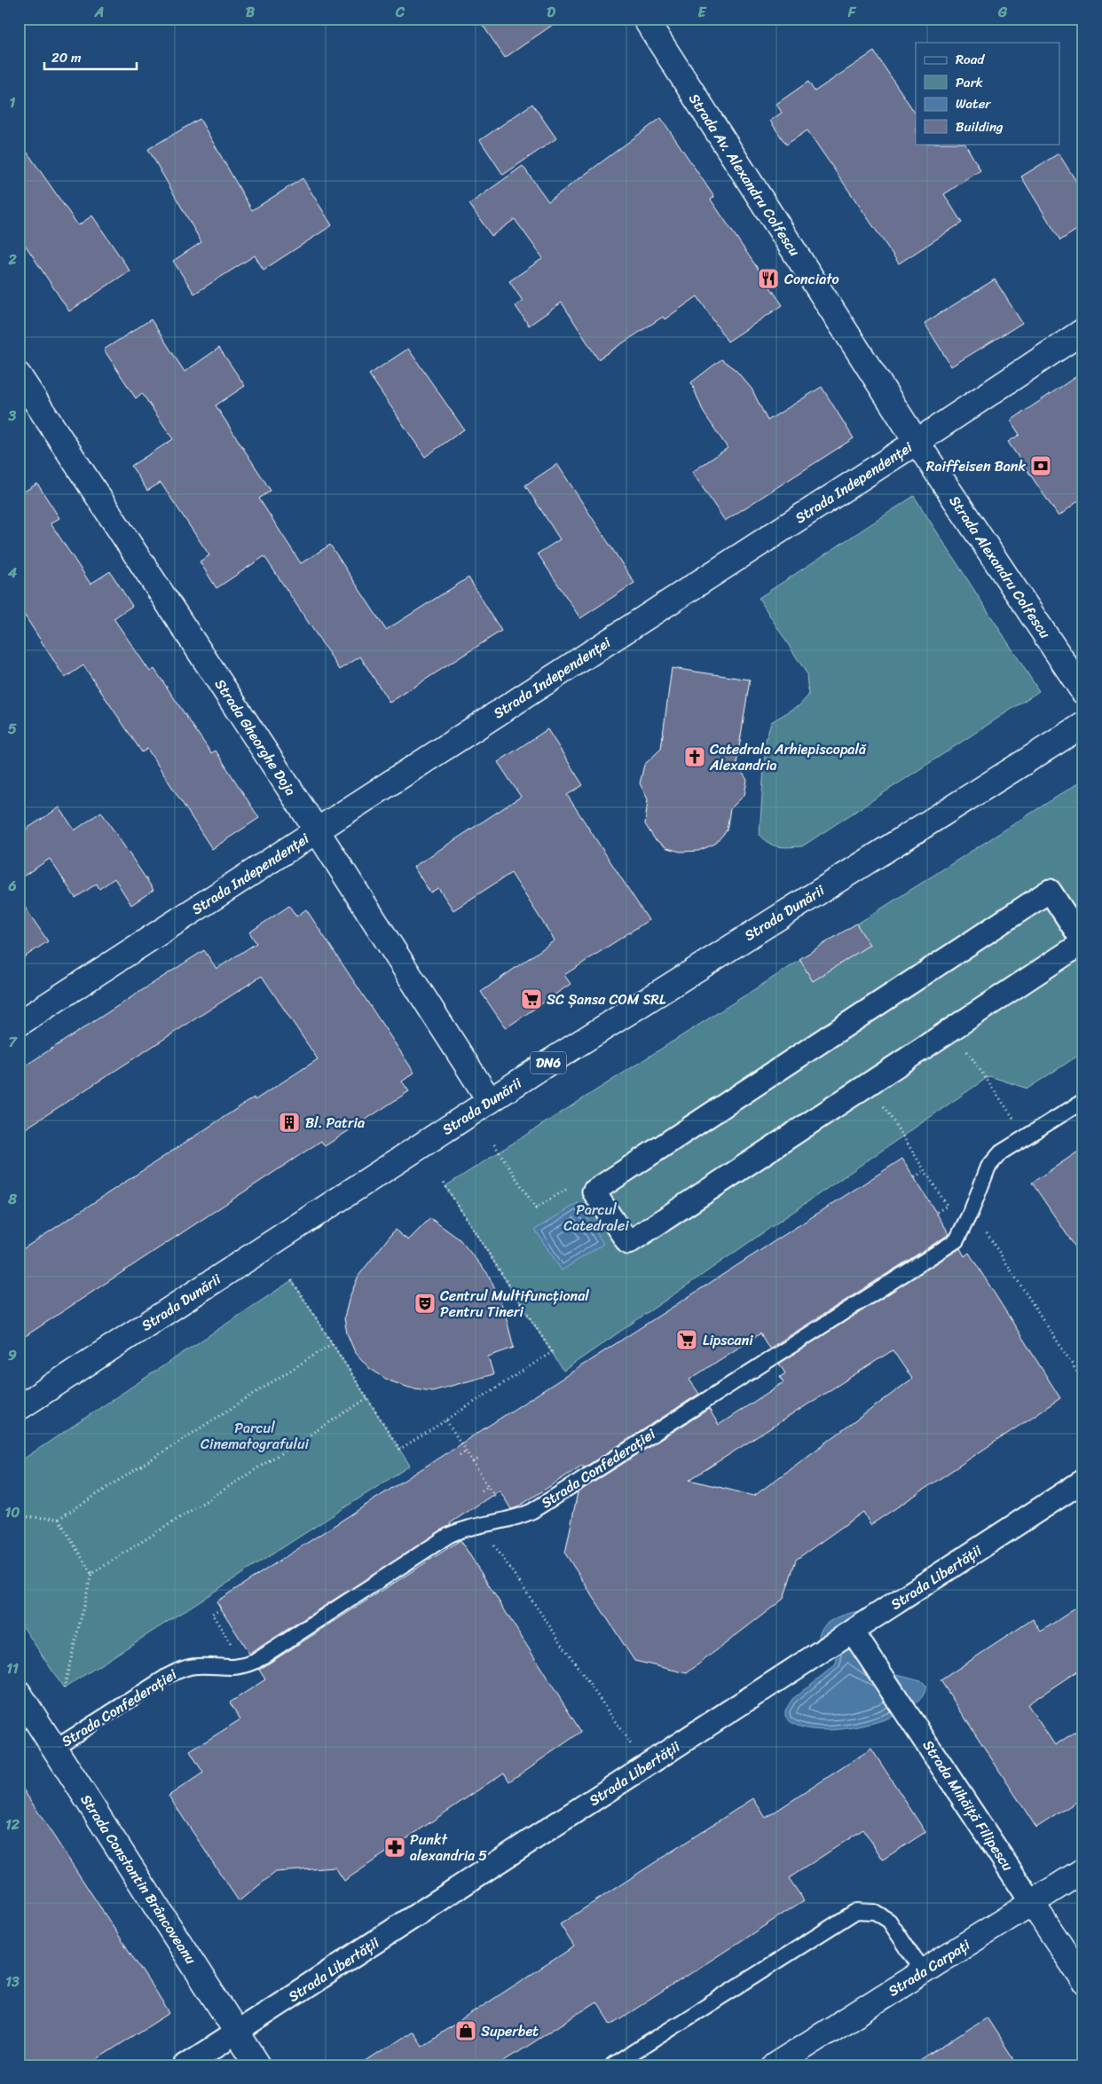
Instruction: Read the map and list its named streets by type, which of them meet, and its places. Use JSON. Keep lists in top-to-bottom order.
{
  "streets": {
    "street": [
      "Strada Av. Alexandru Colfescu",
      "Strada Independenței",
      "Strada Alexandru Colfescu",
      "Strada Gheorghe Doja",
      "Strada Dunării",
      "DN6",
      "Strada Libertății",
      "Strada Mihăiță Filipescu",
      "Strada Constantin Brâncoveanu",
      "Strada Carpați"
    ],
    "lane": ["Strada Confederației"]
  },
  "crossings": [
    ["Strada Av. Alexandru Colfescu", "Strada Independenței"],
    ["Strada Av. Alexandru Colfescu", "Strada Alexandru Colfescu"],
    ["Strada Independenței", "Strada Alexandru Colfescu"],
    ["Strada Independenței", "Strada Gheorghe Doja"],
    ["Strada Gheorghe Doja", "Strada Dunării"],
    ["Strada Confederației", "Strada Constantin Brâncoveanu"],
    ["Strada Libertății", "Strada Mihăiță Filipescu"],
    ["Strada Libertății", "Strada Constantin Brâncoveanu"],
    ["Strada Mihăiță Filipescu", "Strada Carpați"]
  ],
  "parks": ["Parcul Catedralei", "Parcul Cinematografului"],
  "places": {
    "restaurant": ["Conciato"],
    "bank": ["Raiffeisen Bank"],
    "church": ["Catedrala Arhiepiscopală Alexandria"],
    "supermarket": ["SC Șansa COM SRL", "Lipscani"],
    "building": ["Bl. Patria"],
    "theatre": ["Centrul Multifuncțional Pentru Tineri"],
    "pharmacy": ["Punkt alexandria 5"],
    "shop": ["Superbet"]
  },
  "legend": [
    "Road",
    "Park",
    "Water",
    "Building"
  ],
  "scale_bar": "20 m",
  "grid": {
    "columns": [
      "A",
      "B",
      "C",
      "D",
      "E",
      "F",
      "G"
    ],
    "rows": [
      "1",
      "2",
      "3",
      "4",
      "5",
      "6",
      "7",
      "8",
      "9",
      "10",
      "11",
      "12",
      "13"
    ]
  }
}
